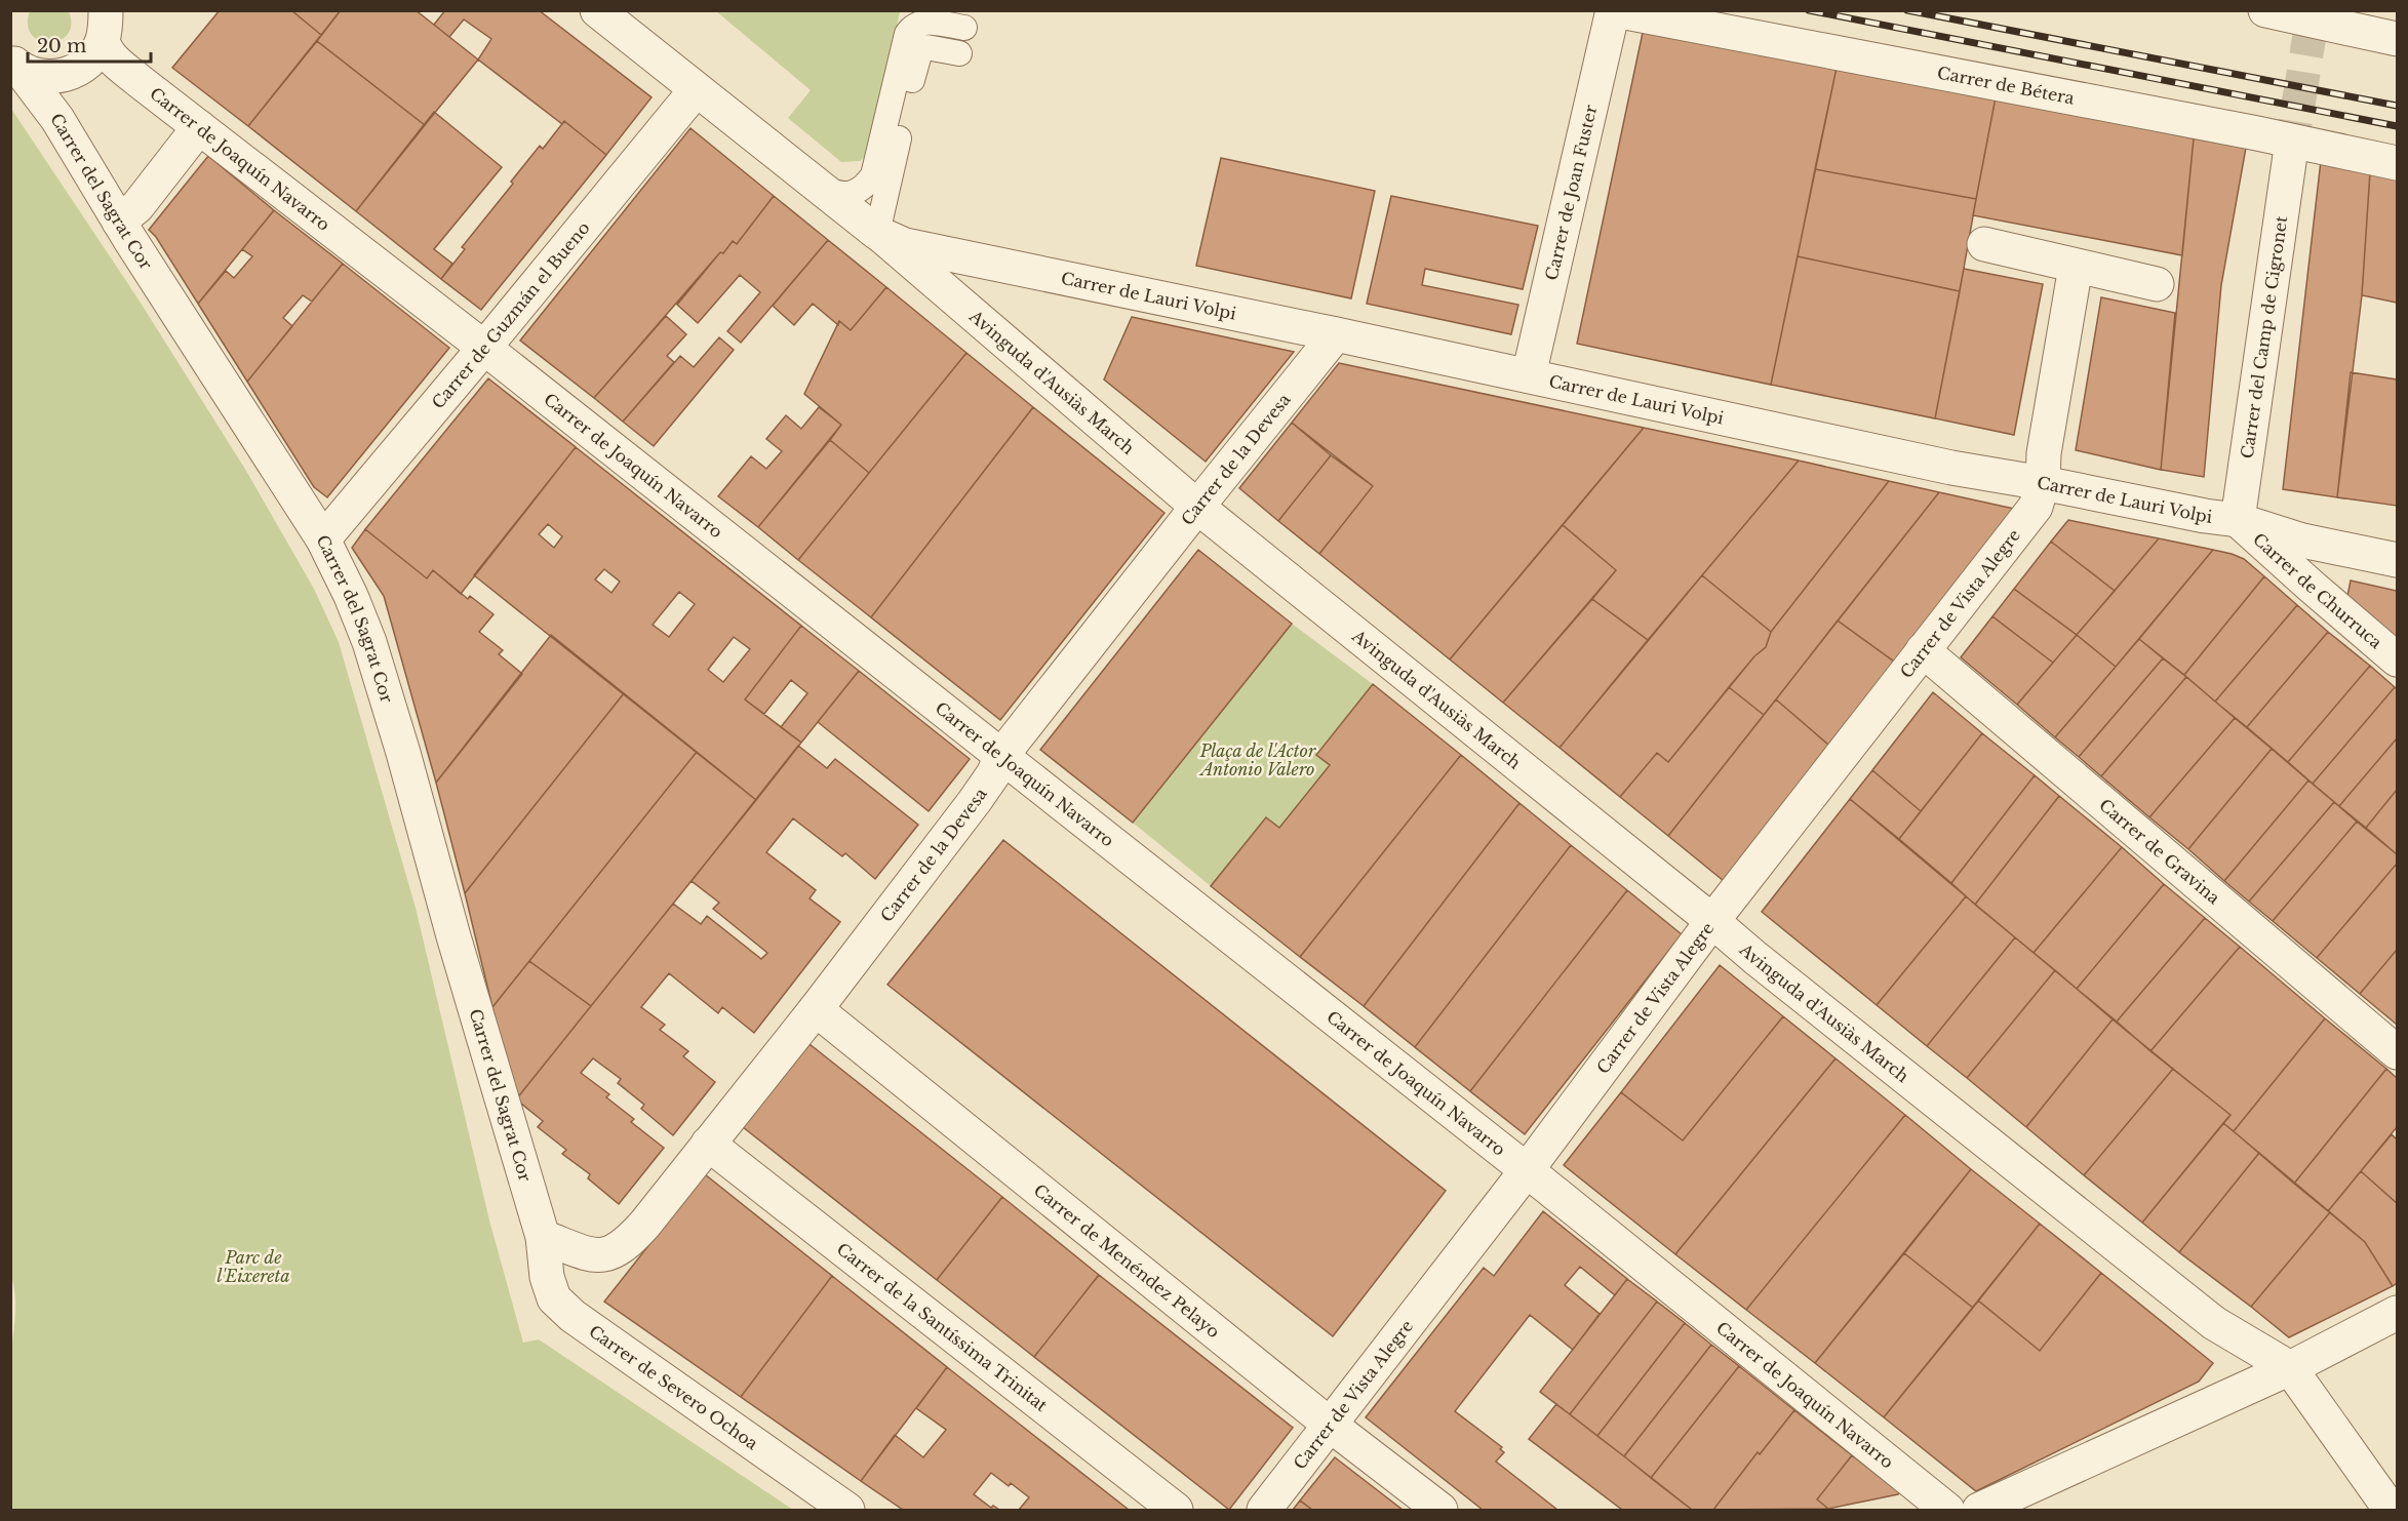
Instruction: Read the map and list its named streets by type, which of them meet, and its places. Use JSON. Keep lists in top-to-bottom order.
{
  "streets": {
    "street": [
      "Carrer de Bétera",
      "Carrer de Joaquín Navarro",
      "Carrer del Sagrat Cor",
      "Carrer de Joan Fuster",
      "Carrer de Lauri Volpi",
      "Carrer de Guzmán el Bueno",
      "Carrer del Camp de Cigronet",
      "Avinguda d'Ausiàs March",
      "Carrer de la Devesa",
      "Carrer de Churruca",
      "Carrer de Vista Alegre",
      "Carrer de Gravina",
      "Carrer de Menéndez Pelayo",
      "Carrer de la Santíssima Trinitat",
      "Carrer de Severo Ochoa"
    ]
  },
  "crossings": [
    ["Carrer de Bétera", "Carrer de Joan Fuster"],
    ["Carrer de Joaquín Navarro", "Carrer de Guzmán el Bueno"],
    ["Carrer de Joaquín Navarro", "Carrer de la Devesa"],
    ["Carrer de Joaquín Navarro", "Carrer de Vista Alegre"],
    ["Carrer del Sagrat Cor", "Carrer de Guzmán el Bueno"],
    ["Carrer del Sagrat Cor", "Carrer de la Devesa"],
    ["Carrer del Sagrat Cor", "Carrer de Severo Ochoa"],
    ["Carrer de Joan Fuster", "Carrer de Lauri Volpi"],
    ["Carrer de Lauri Volpi", "Carrer del Camp de Cigronet"],
    ["Carrer de Lauri Volpi", "Avinguda d'Ausiàs March"],
    ["Carrer de Lauri Volpi", "Carrer de la Devesa"],
    ["Carrer de Lauri Volpi", "Carrer de Churruca"],
    ["Carrer de Lauri Volpi", "Carrer de Vista Alegre"],
    ["Carrer de Guzmán el Bueno", "Avinguda d'Ausiàs March"],
    ["Carrer del Camp de Cigronet", "Carrer de Churruca"],
    ["Avinguda d'Ausiàs March", "Carrer de la Devesa"],
    ["Avinguda d'Ausiàs March", "Carrer de Vista Alegre"],
    ["Carrer de la Devesa", "Carrer de Menéndez Pelayo"],
    ["Carrer de la Devesa", "Carrer de la Santíssima Trinitat"],
    ["Carrer de la Devesa", "Carrer de Severo Ochoa"],
    ["Carrer de Vista Alegre", "Carrer de Gravina"],
    ["Carrer de Vista Alegre", "Carrer de Menéndez Pelayo"]
  ],
  "parks": ["Plaça de l'Actor Antonio Valero", "Parc de l'Eixereta"],
  "scale_bar": "20 m"
}
